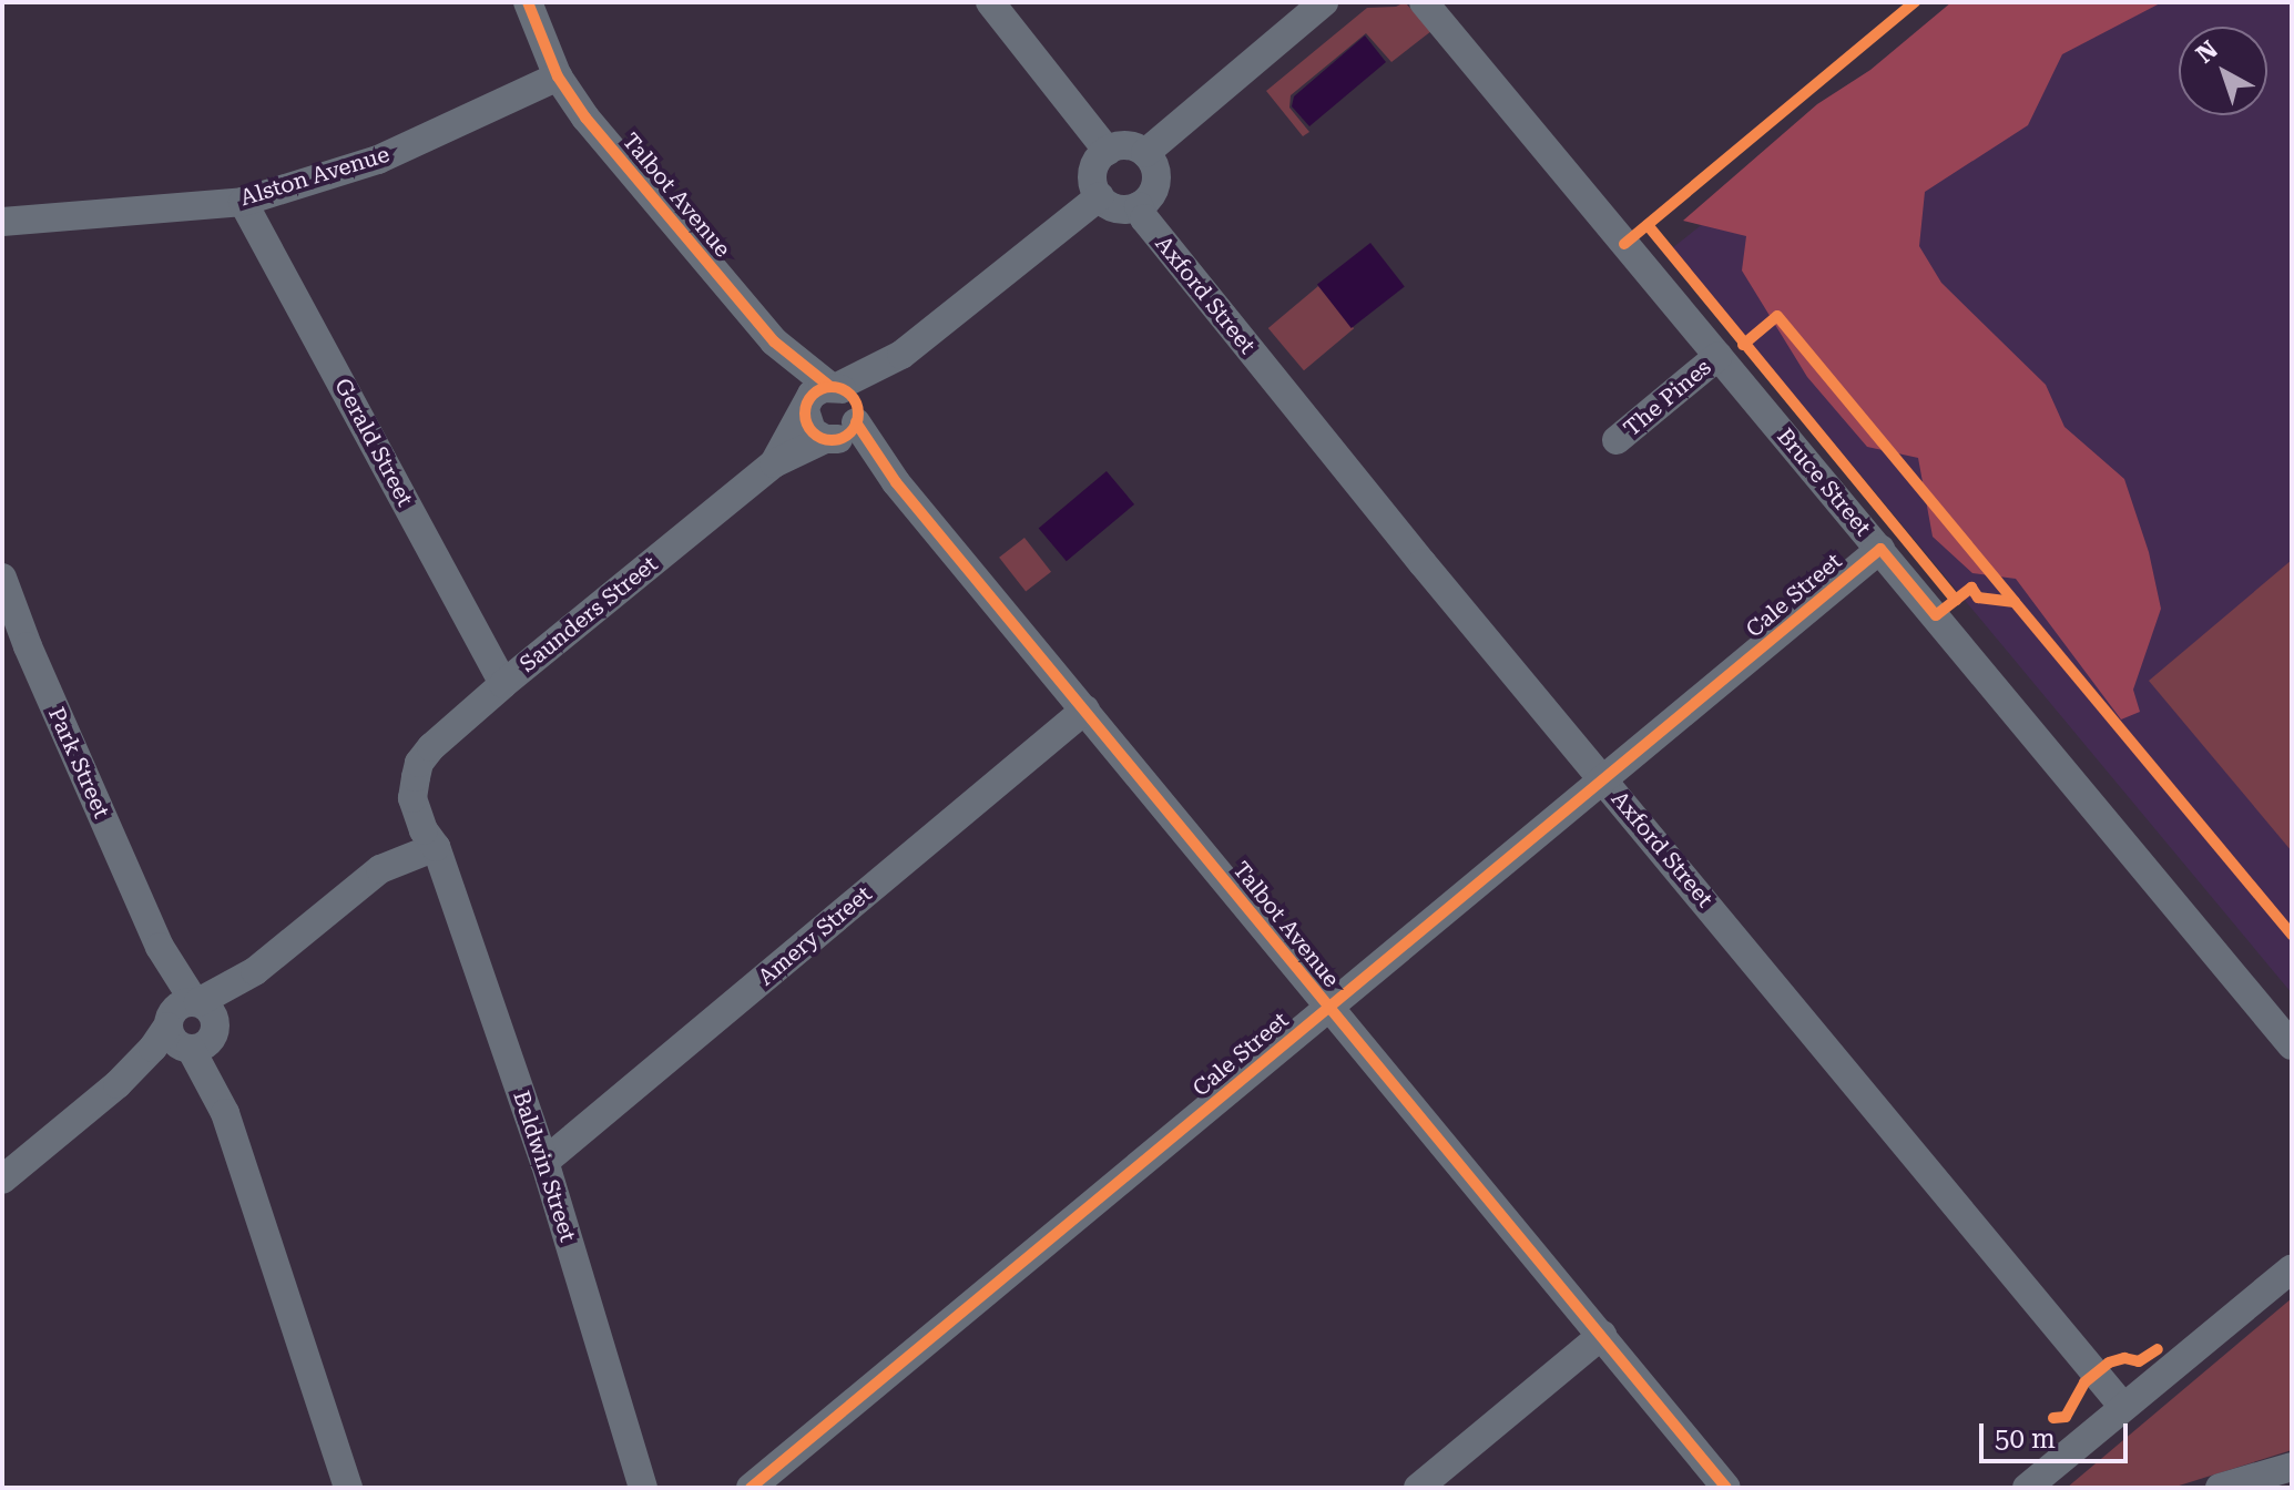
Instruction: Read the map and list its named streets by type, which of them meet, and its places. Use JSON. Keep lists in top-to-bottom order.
{
  "streets": {
    "street": [
      "Alston Avenue",
      "Talbot Avenue",
      "Axford Street",
      "The Pines",
      "Gerald Street",
      "Bruce Street",
      "Cale Street",
      "Saunders Street",
      "Park Street",
      "Amery Street",
      "Baldwin Street"
    ]
  },
  "crossings": [
    ["Alston Avenue", "Talbot Avenue"],
    ["Alston Avenue", "Gerald Street"],
    ["Talbot Avenue", "Cale Street"],
    ["Talbot Avenue", "Saunders Street"],
    ["Talbot Avenue", "Amery Street"],
    ["Axford Street", "Cale Street"],
    ["Axford Street", "Saunders Street"],
    ["The Pines", "Bruce Street"],
    ["Gerald Street", "Saunders Street"],
    ["Bruce Street", "Cale Street"],
    ["Saunders Street", "Baldwin Street"],
    ["Amery Street", "Baldwin Street"]
  ],
  "scale_bar": "50 m",
  "north": "top left"
}
